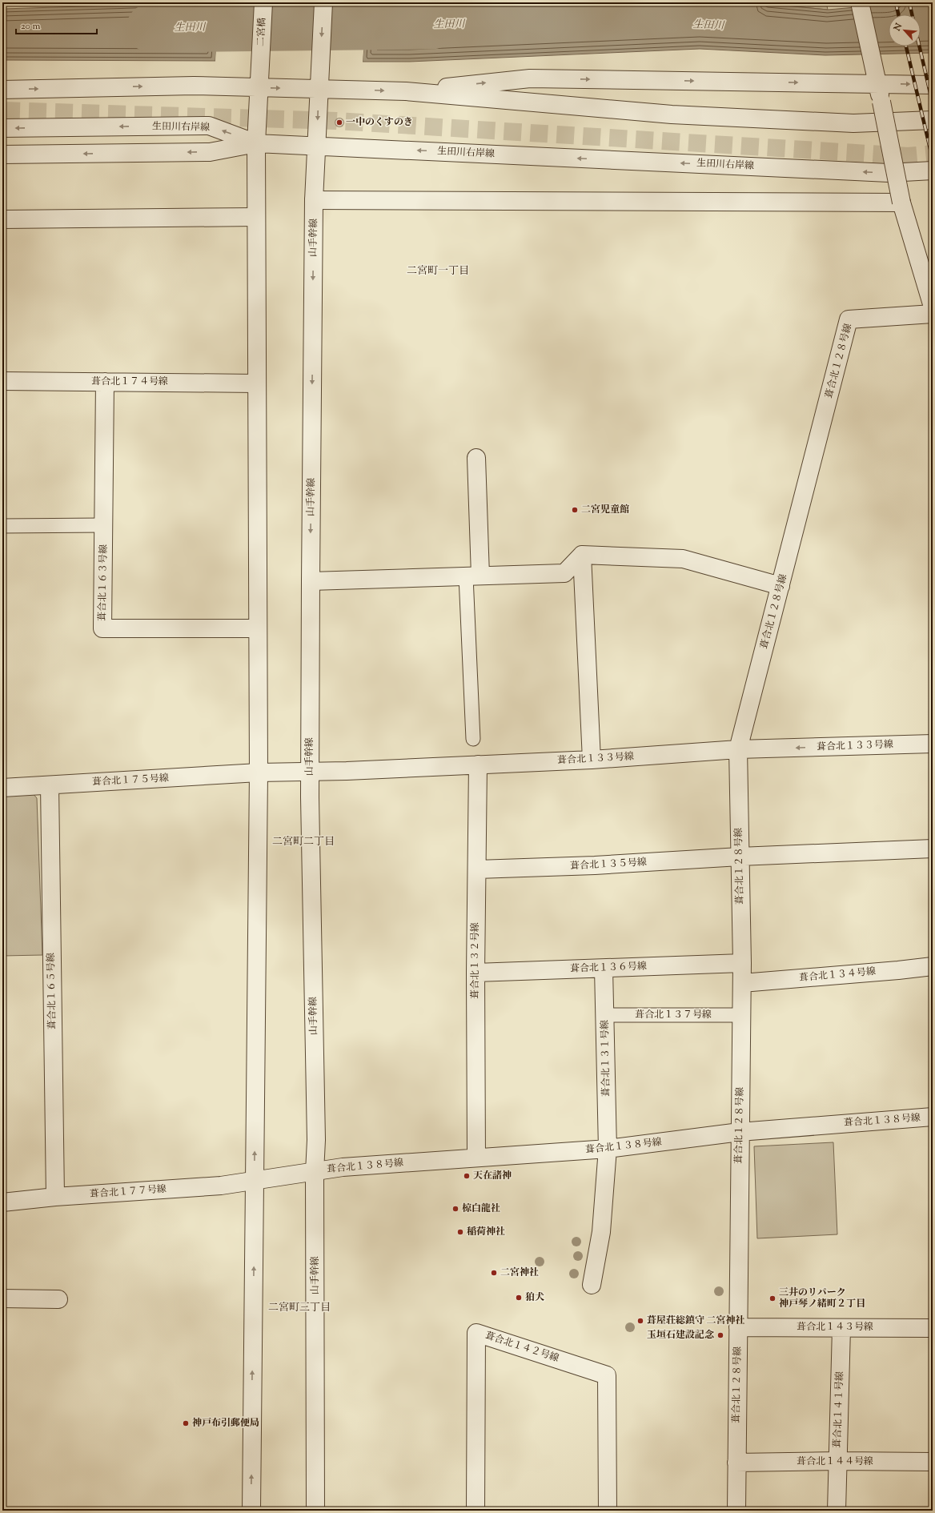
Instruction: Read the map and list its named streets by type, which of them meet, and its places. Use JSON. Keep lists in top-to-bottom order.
{
  "streets": {
    "street": [
      "二宮橋",
      "生田川右岸線",
      "山手幹線",
      "葺合北１２８号線",
      "葺合北１７４号線",
      "葺合北１６３号線",
      "葺合北１３３号線",
      "葺合北１７５号線",
      "葺合北１３５号線",
      "葺合北１３２号線",
      "葺合北１３６号線",
      "葺合北１３４号線",
      "葺合北１６５号線",
      "葺合北１３１号線",
      "葺合北１３８号線",
      "葺合北１７７号線",
      "葺合北１４３号線",
      "葺合北１４２号線",
      "葺合北１４１号線",
      "葺合北１４４号線"
    ],
    "lane": ["葺合北１３７号線"]
  },
  "crossings": [
    ["生田川右岸線", "山手幹線"],
    ["山手幹線", "葺合北１３３号線"],
    ["山手幹線", "葺合北１３８号線"],
    ["葺合北１２８号線", "葺合北１３３号線"],
    ["葺合北１２８号線", "葺合北１３５号線"],
    ["葺合北１２８号線", "葺合北１３６号線"],
    ["葺合北１２８号線", "葺合北１３４号線"],
    ["葺合北１２８号線", "葺合北１３７号線"],
    ["葺合北１２８号線", "葺合北１３８号線"],
    ["葺合北１２８号線", "葺合北１４３号線"],
    ["葺合北１２８号線", "葺合北１４４号線"],
    ["葺合北１７４号線", "葺合北１６３号線"],
    ["葺合北１３３号線", "葺合北１７５号線"],
    ["葺合北１３３号線", "葺合北１３２号線"],
    ["葺合北１７５号線", "葺合北１６５号線"],
    ["葺合北１３５号線", "葺合北１３２号線"],
    ["葺合北１３２号線", "葺合北１３６号線"],
    ["葺合北１３２号線", "葺合北１３８号線"],
    ["葺合北１３６号線", "葺合北１３１号線"],
    ["葺合北１６５号線", "葺合北１７７号線"],
    ["葺合北１３７号線", "葺合北１３１号線"],
    ["葺合北１３１号線", "葺合北１３８号線"],
    ["葺合北１３８号線", "葺合北１７７号線"],
    ["葺合北１４３号線", "葺合北１４１号線"],
    ["葺合北１４１号線", "葺合北１４４号線"]
  ],
  "districts": ["二宮町一丁目", "二宮町二丁目", "二宮町三丁目"],
  "water": ["生田川"],
  "places": [
    "一中のくすのき",
    "二宮児童館",
    "天在諸神",
    "椋白龍社",
    "稲荷神社",
    "二宮神社",
    "狛犬",
    "三井のリパーク 神戸琴ノ緒町２丁目",
    "葺屋荘総鎮守 二宮神社",
    "玉垣石建設記念",
    "神戸布引郵便局"
  ],
  "scale_bar": "20 m",
  "north": "top left"
}
